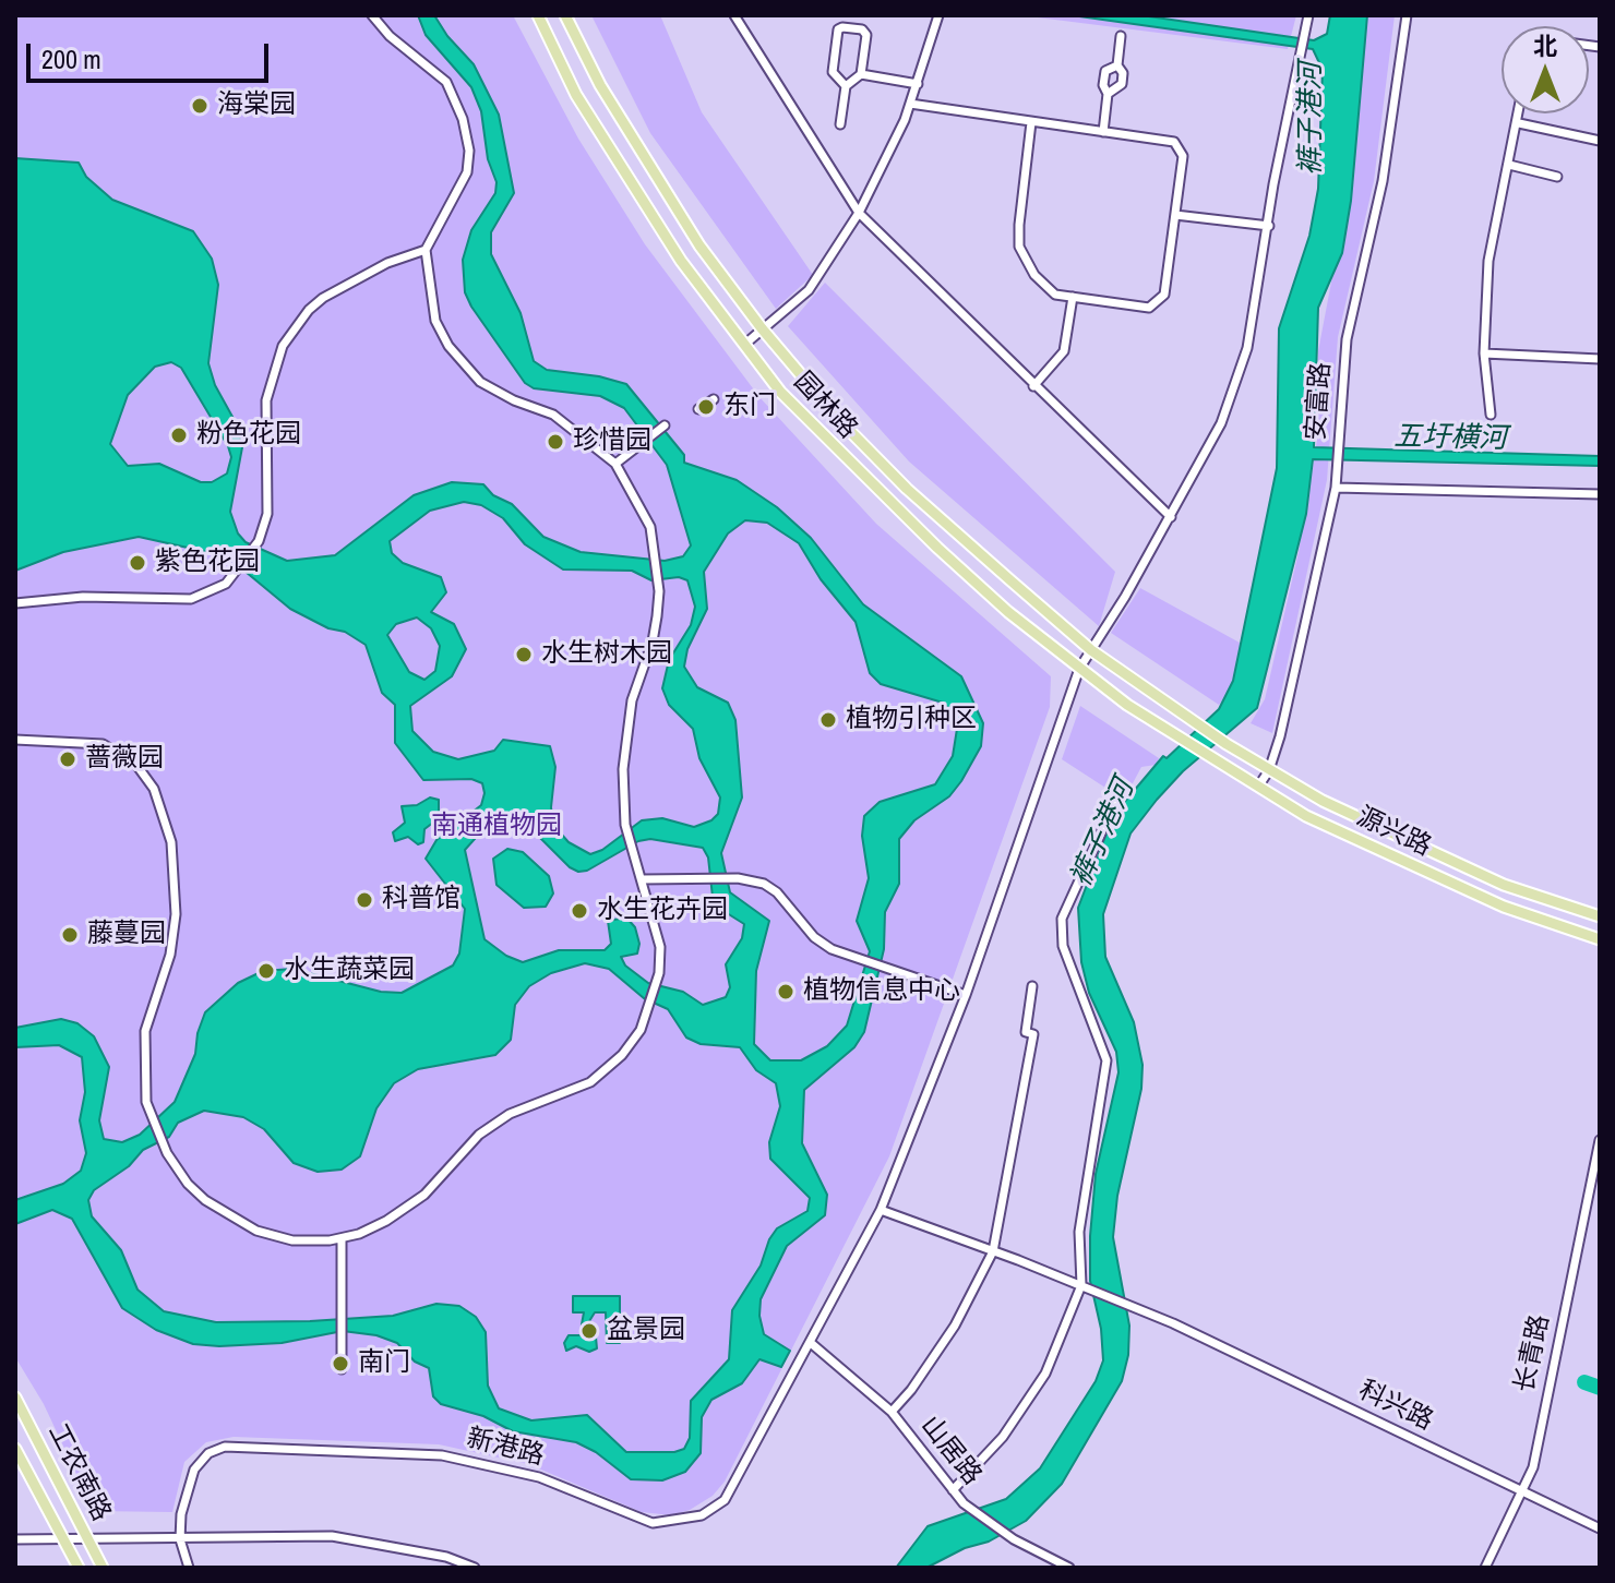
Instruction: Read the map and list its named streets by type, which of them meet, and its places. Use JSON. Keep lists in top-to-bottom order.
{
  "streets": {
    "main road": ["园林路", "源兴路", "工农南路"],
    "street": [
      "安富路",
      "长青路",
      "科兴路",
      "新港路",
      "山居路"
    ]
  },
  "crossings": [
    ["安富路", "源兴路"],
    ["园林路", "源兴路"],
    ["园林路", "新港路"],
    ["长青路", "科兴路"],
    ["科兴路", "新港路"],
    ["新港路", "山居路"]
  ],
  "water": ["裤子港河", "五圩横河"],
  "parks": ["南通植物园"],
  "places": [
    "海棠园",
    "东门",
    "粉色花园",
    "珍惜园",
    "紫色花园",
    "水生树木园",
    "植物引种区",
    "蔷薇园",
    "科普馆",
    "水生花卉园",
    "藤蔓园",
    "水生蔬菜园",
    "植物信息中心",
    "盆景园",
    "南门"
  ],
  "scale_bar": "200 m",
  "north": "top"
}
